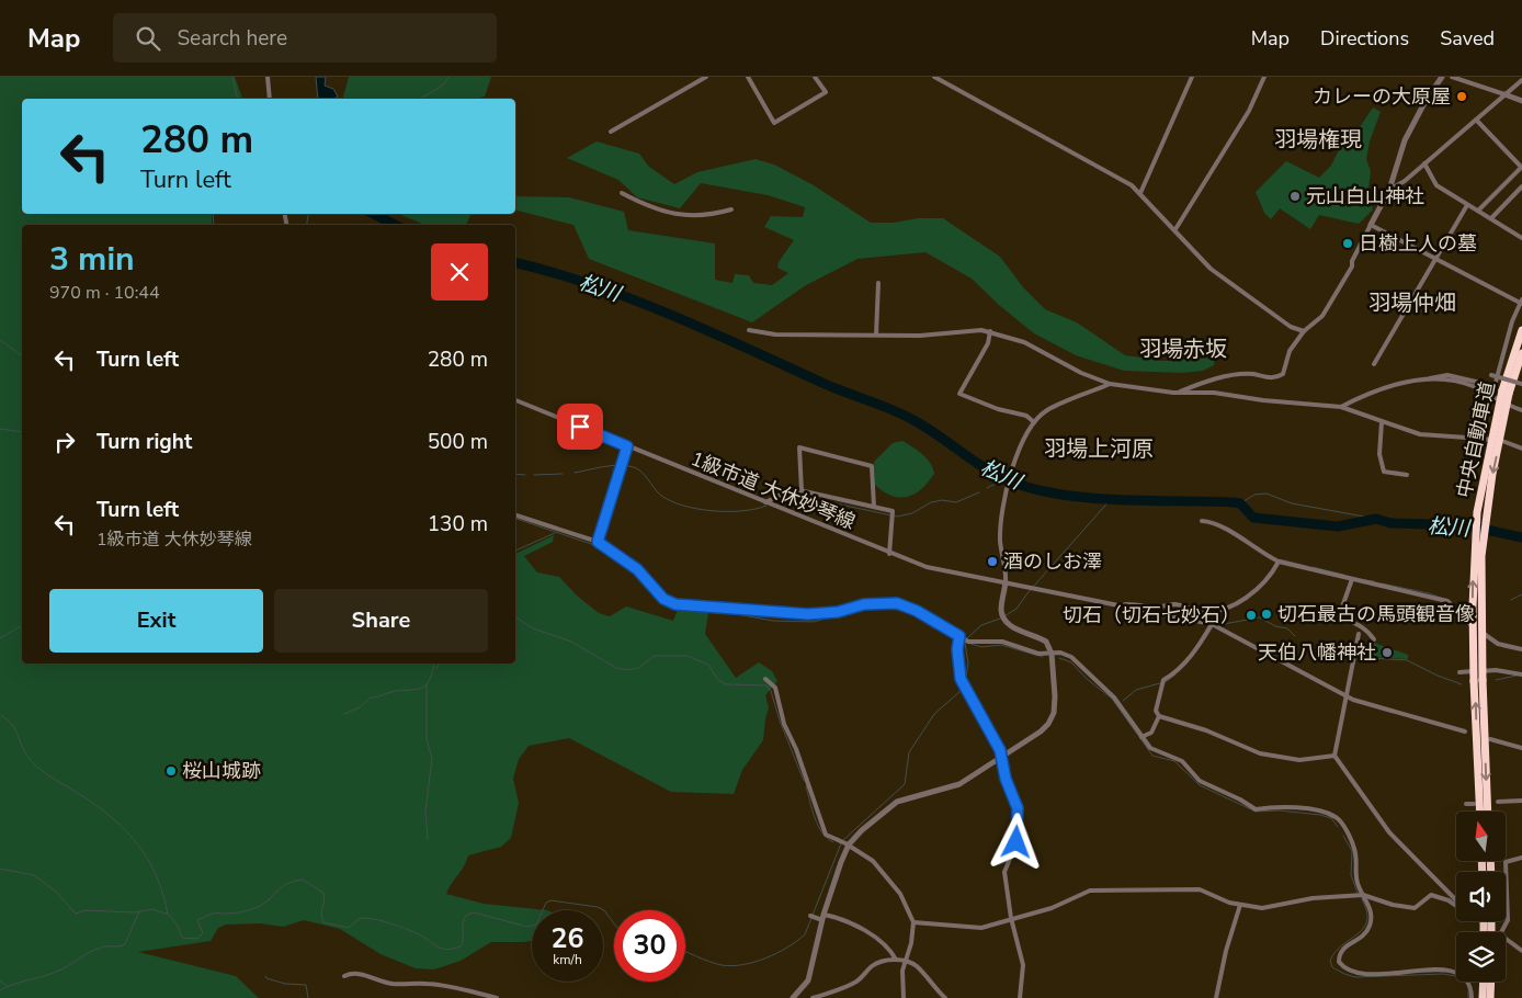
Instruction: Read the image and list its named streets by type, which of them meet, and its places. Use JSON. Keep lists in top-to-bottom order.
{
  "streets": {
    "highway": ["中央自動車道"],
    "street": ["1級市道 大休妙琴線"]
  },
  "districts": [
    "羽場権現",
    "羽場仲畑",
    "羽場赤坂",
    "羽場上河原"
  ],
  "water": ["松川"],
  "places": [
    "カレーの大原屋",
    "元山白山神社",
    "日樹上人の墓",
    "酒のしお澤",
    "切石最古の馬頭観音像",
    "切石（切石七妙石）",
    "天伯八幡神社",
    "桜山城跡"
  ],
  "north": "top",
  "page": {
    "header": "Map",
    "search": "Search here",
    "nav": ["Map", "Directions", "Saved"],
    "turn": ["280 m", "Turn left"],
    "heading": ["3 min", "970 m · 10:44"],
    "list": [
      {
        "name": "Turn left",
        "value": "280 m"
      },
      {
        "name": "Turn right",
        "value": "500 m"
      },
      {
        "name": "Turn left",
        "note": "1級市道 大休妙琴線",
        "value": "130 m"
      }
    ],
    "buttons": ["Exit", "Share"],
    "speed": "26 km/h",
    "limit": "30"
  }
}
